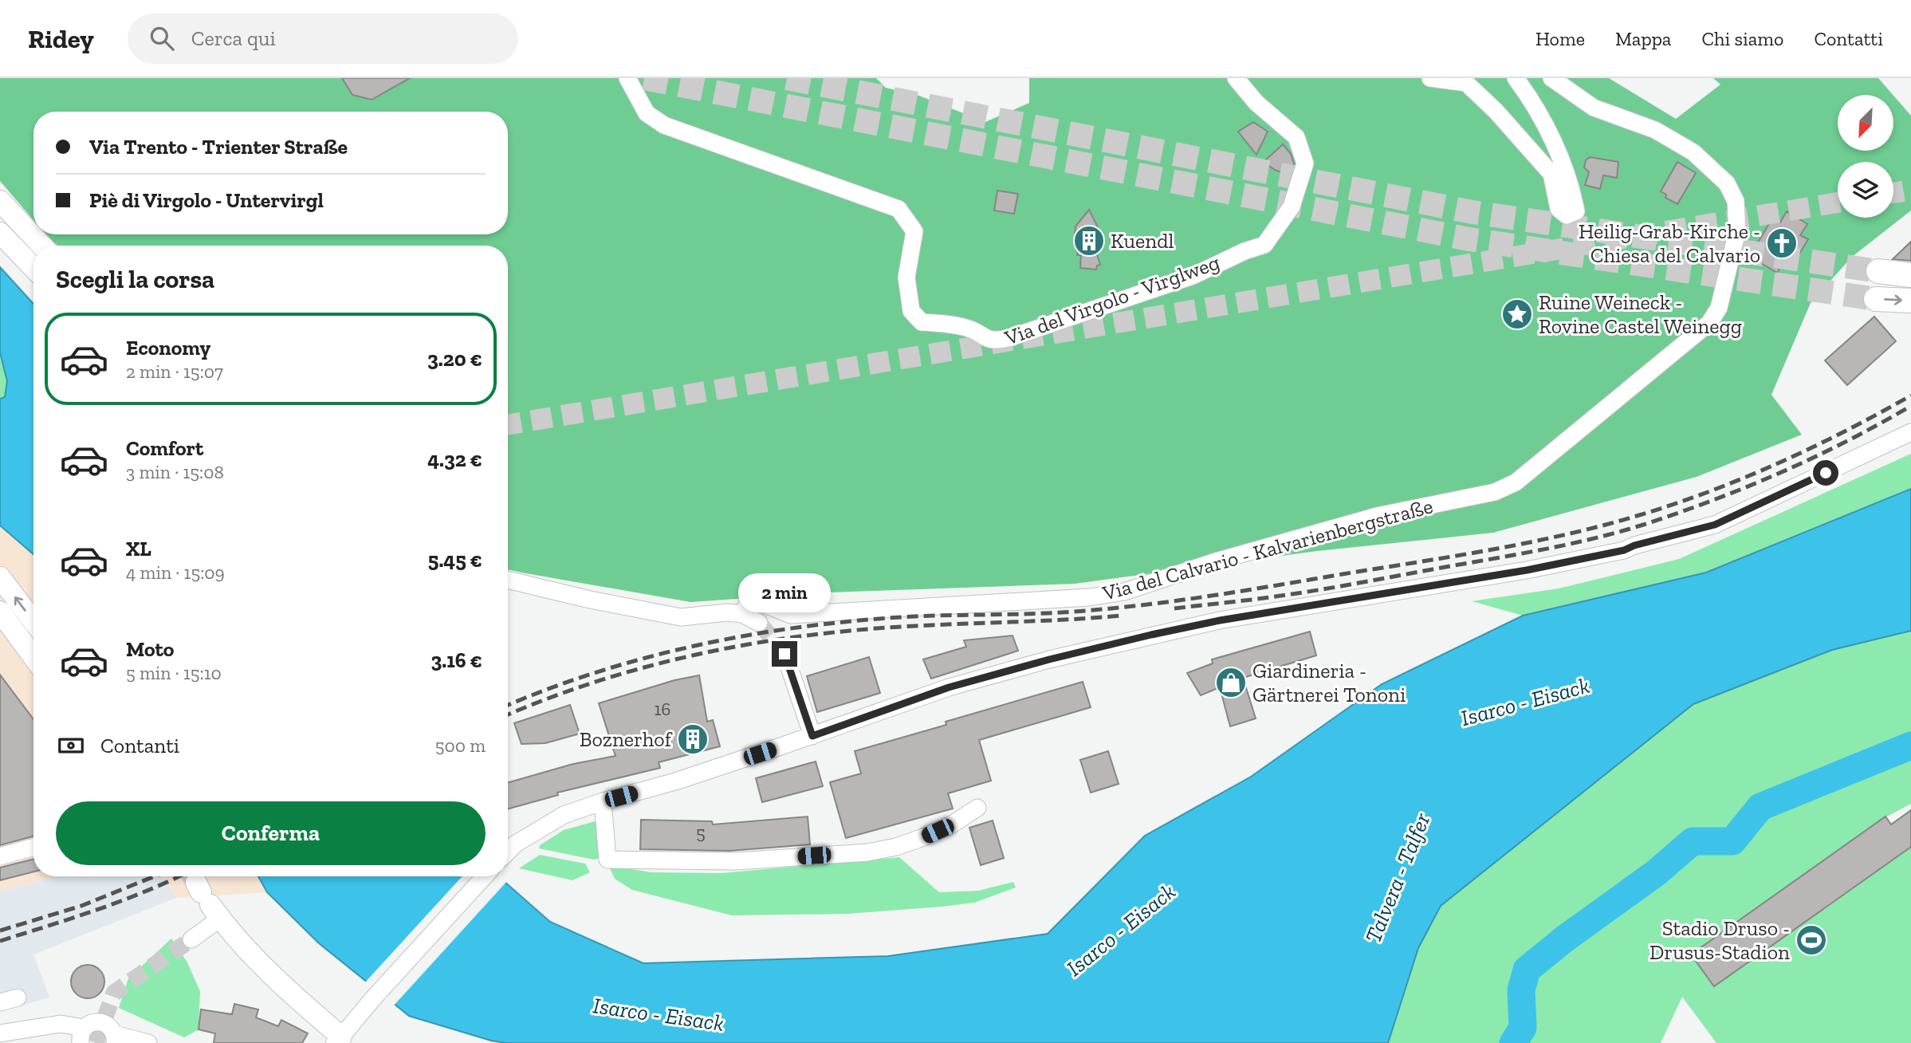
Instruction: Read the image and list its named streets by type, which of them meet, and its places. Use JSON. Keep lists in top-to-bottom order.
{
  "streets": {
    "street": ["Via del Virgolo - Virglweg", "Via del Calvario - Kalvarienbergstraße"]
  },
  "water": ["Isarco - Eisack", "Talvera - Talfer"],
  "places": {
    "building": ["Kuendl", "Boznerhof"],
    "church": ["Heilig-Grab-Kirche - Chiesa del Calvario"],
    "place": ["Ruine Weineck - Rovine Castel Weinegg"],
    "shop": ["Giardineria - Gärtnerei Tononi"],
    "sports": ["Stadio Druso - Drusus-Stadion"]
  },
  "house_numbers": ["16", "5"],
  "north": "bottom left",
  "page": {
    "header": "Ridey",
    "search": "Cerca qui",
    "nav": [
      "Home",
      "Mappa",
      "Chi siamo",
      "Contatti"
    ],
    "banner": ["Via Trento - Trienter Straße", "Piè di Virgolo - Untervirgl"],
    "heading": "Scegli la corsa",
    "list": [
      {
        "name": "Economy",
        "note": "2 min · 15:07",
        "value": "3.20 €"
      },
      {
        "name": "Comfort",
        "note": "3 min · 15:08",
        "value": "4.32 €"
      },
      {
        "name": "XL",
        "note": "4 min · 15:09",
        "value": "5.45 €"
      },
      {
        "name": "Moto",
        "note": "5 min · 15:10",
        "value": "3.16 €"
      }
    ],
    "bubble": "2 min",
    "pay": ["Contanti", "500 m"],
    "buttons": "Conferma"
  }
}
